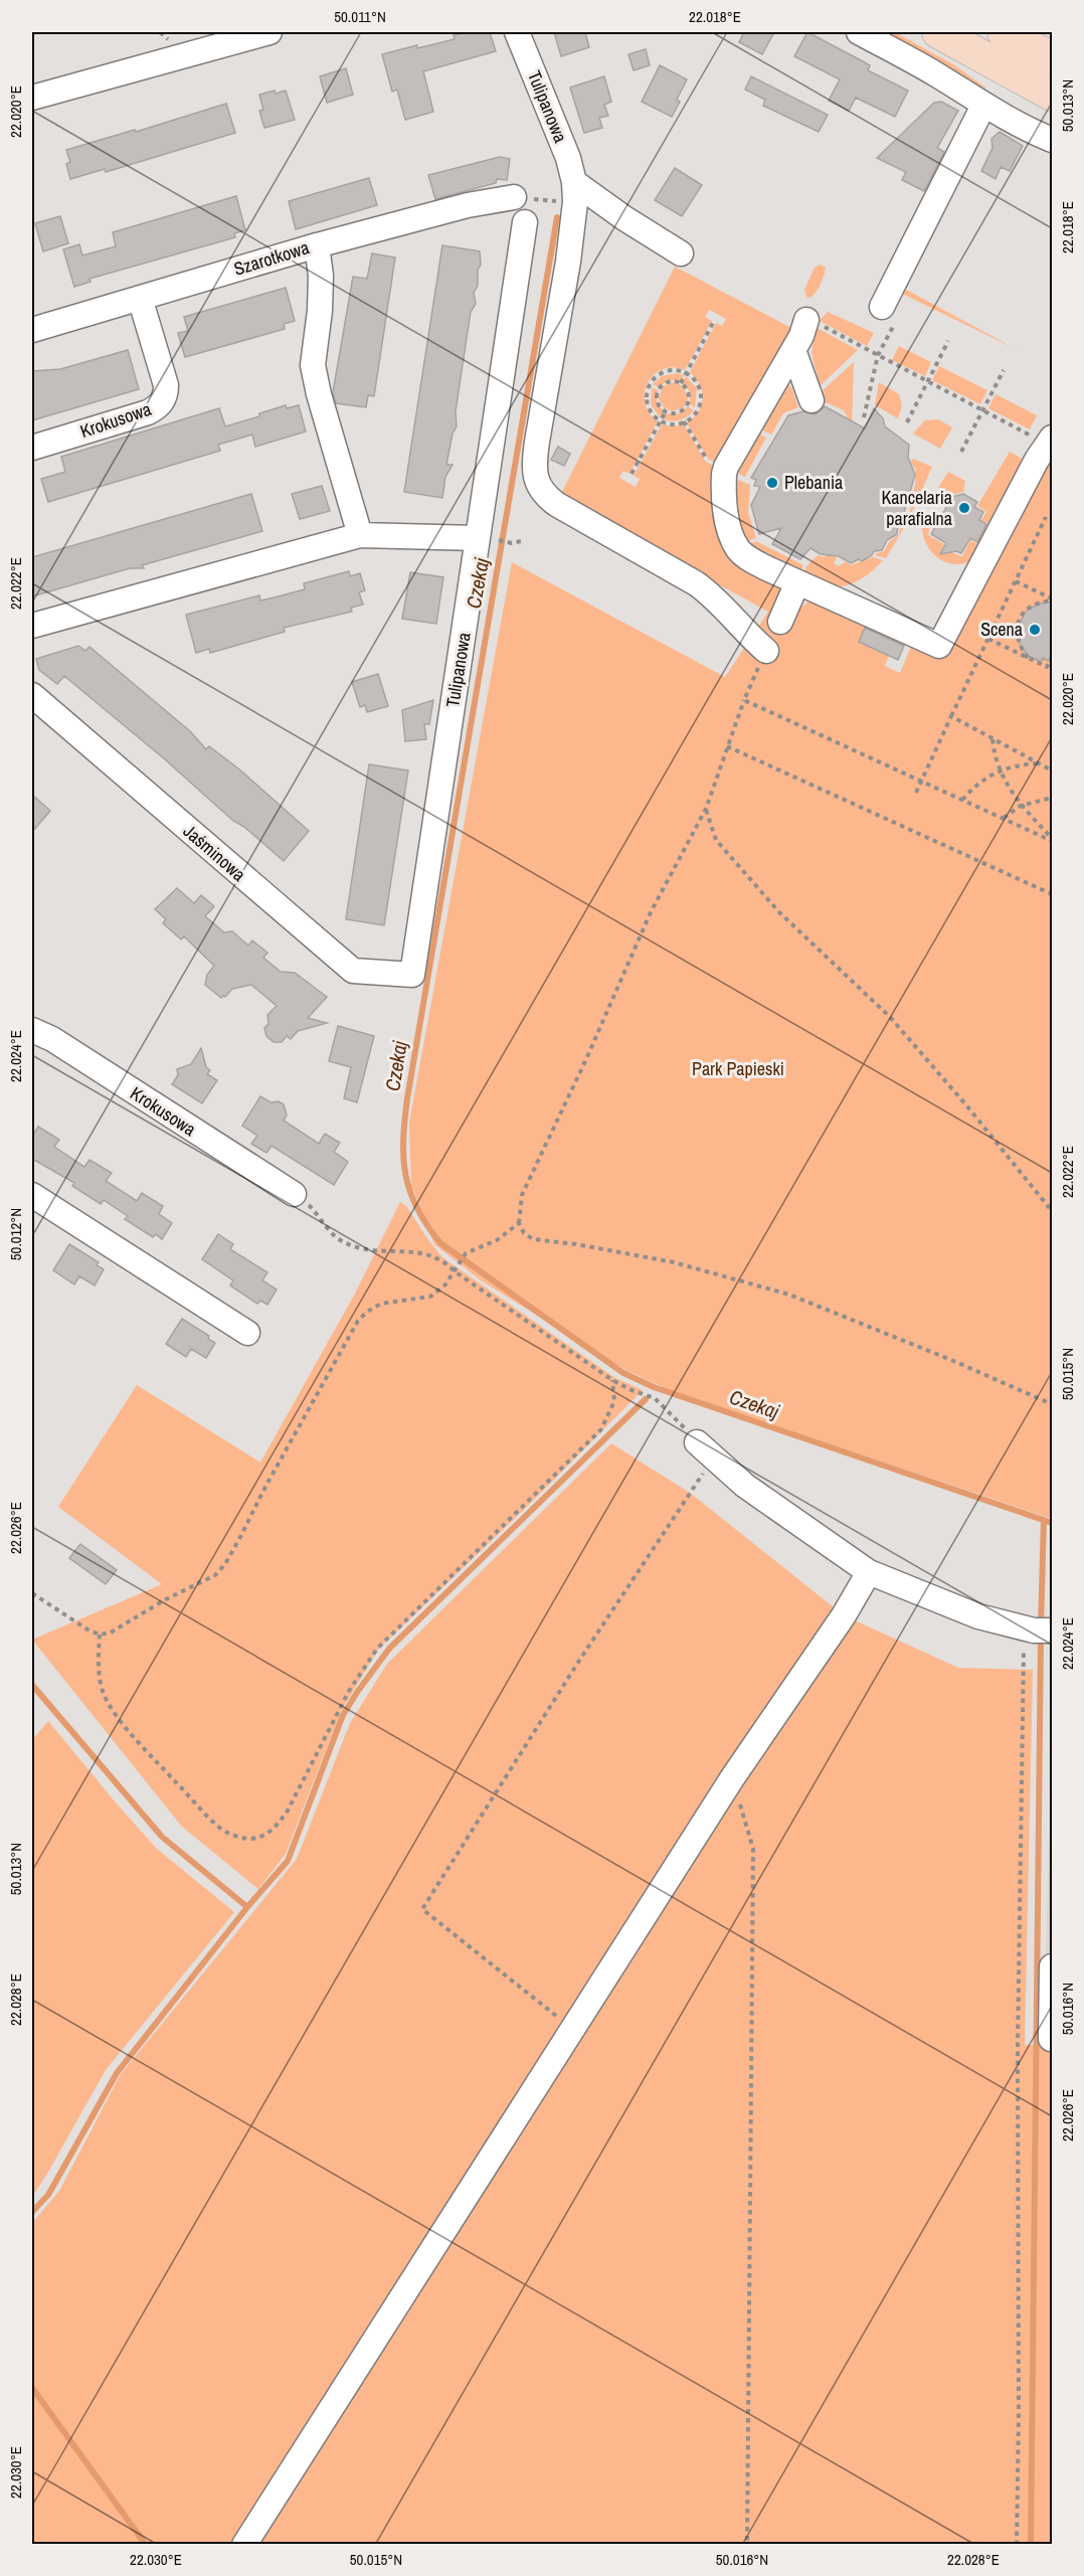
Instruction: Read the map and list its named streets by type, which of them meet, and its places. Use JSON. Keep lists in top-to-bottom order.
{
  "streets": {
    "street": [
      "Tulipanowa",
      "Szarotkowa",
      "Krokusowa",
      "Jaśminowa"
    ]
  },
  "crossings": [
    ["Tulipanowa", "Jaśminowa"],
    ["Szarotkowa", "Krokusowa"]
  ],
  "water": ["Czekaj"],
  "parks": ["Park Papieski"],
  "places": ["Plebania", "Kancelaria parafialna", "Scena"],
  "coordinates": [
    "50.011°N",
    "22.018°E",
    "50.013°N",
    "22.020°E",
    "22.022°E",
    "22.024°E",
    "50.012°N",
    "50.015°N",
    "22.026°E",
    "22.028°E",
    "50.016°N",
    "22.030°E"
  ]
}
